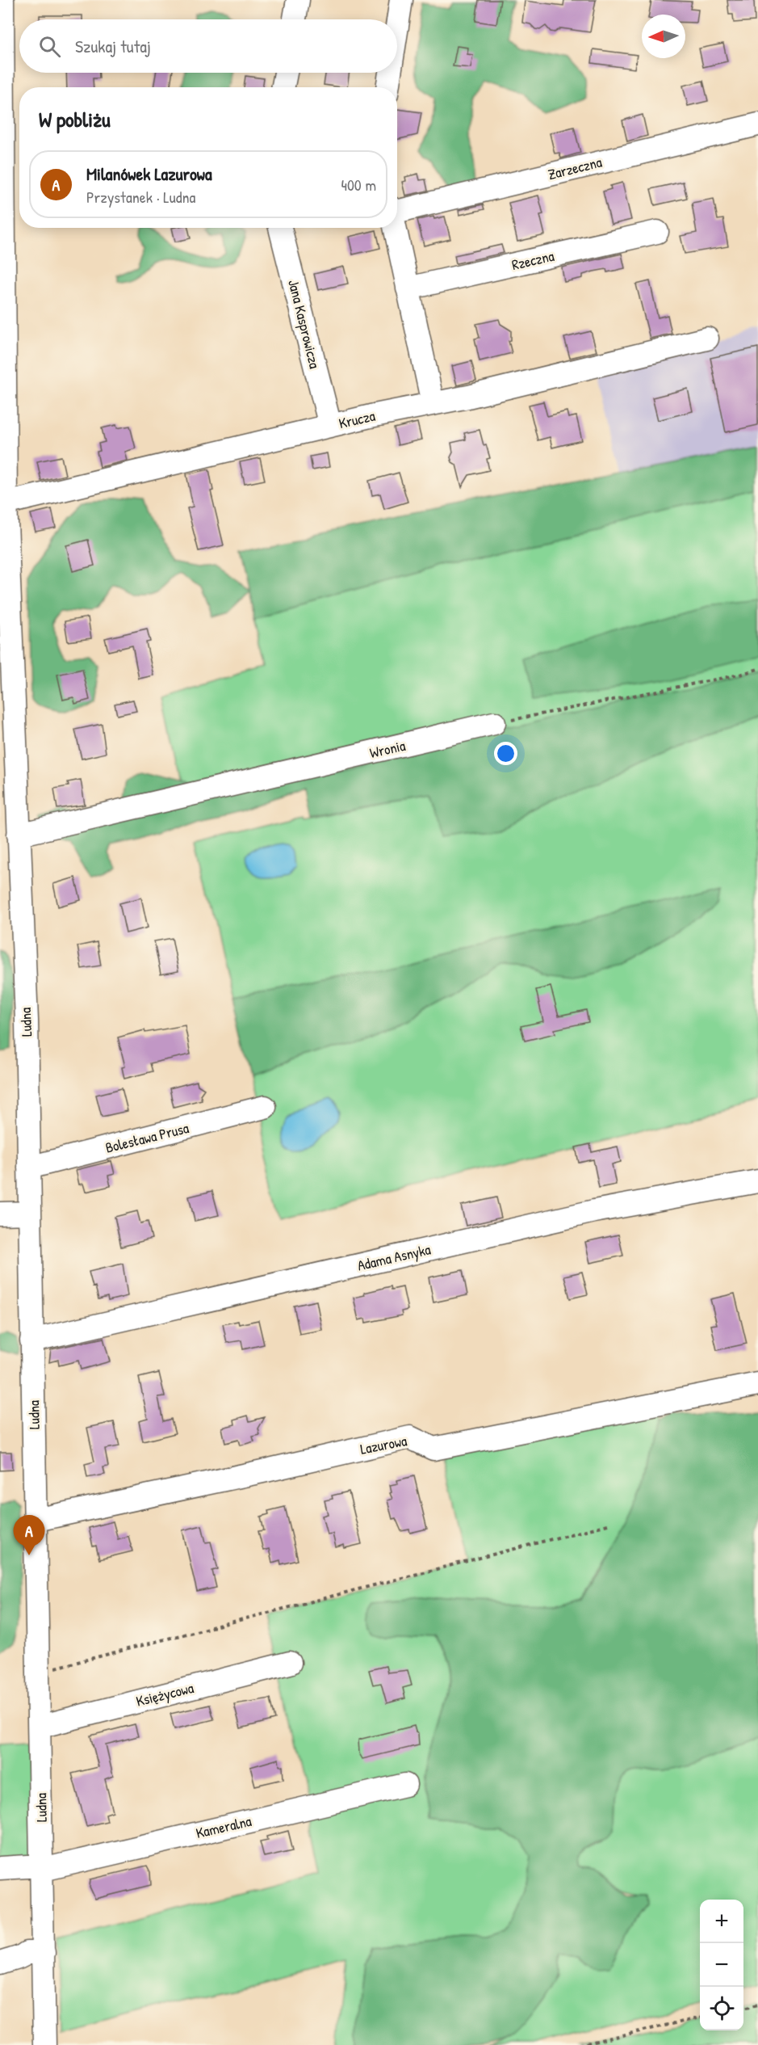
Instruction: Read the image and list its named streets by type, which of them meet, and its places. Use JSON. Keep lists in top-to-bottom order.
{
  "streets": {
    "street": [
      "Zarzeczna",
      "Rzeczna",
      "Jana Kasprowicza",
      "Krucza",
      "Wronia",
      "Ludna",
      "Bolesława Prusa",
      "Adama Asnyka",
      "Lazurowa",
      "Księżycowa",
      "Kameralna"
    ]
  },
  "crossings": [
    ["Jana Kasprowicza", "Krucza"],
    ["Krucza", "Ludna"],
    ["Wronia", "Ludna"],
    ["Ludna", "Bolesława Prusa"],
    ["Ludna", "Adama Asnyka"],
    ["Ludna", "Lazurowa"],
    ["Ludna", "Księżycowa"],
    ["Ludna", "Kameralna"]
  ],
  "north": "left",
  "page": {
    "search": "Szukaj tutaj",
    "heading": "W pobliżu",
    "list": [
      {
        "mark": "A",
        "name": "Milanówek Lazurowa",
        "note": "Przystanek · Ludna",
        "value": "400 m"
      }
    ],
    "pins": "A",
    "map_buttons": ["+", "−"]
  }
}
